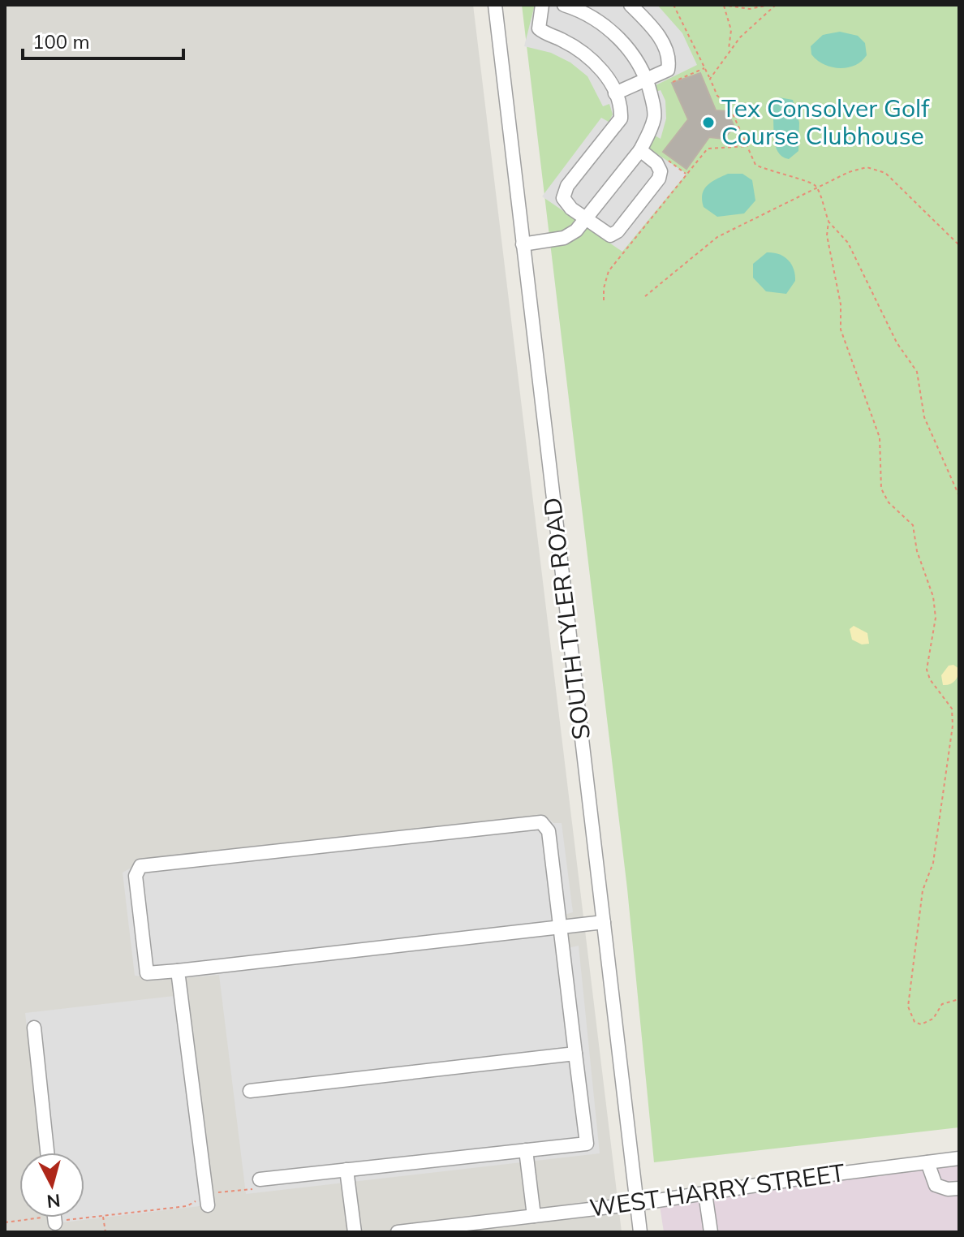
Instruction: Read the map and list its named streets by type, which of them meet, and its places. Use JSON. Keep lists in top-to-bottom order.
{
  "streets": {
    "street": ["SOUTH TYLER ROAD", "WEST HARRY STREET"]
  },
  "crossings": [
    ["SOUTH TYLER ROAD", "WEST HARRY STREET"]
  ],
  "places": ["Tex Consolver Golf Course Clubhouse"],
  "scale_bar": "100 m",
  "north": "bottom"
}
